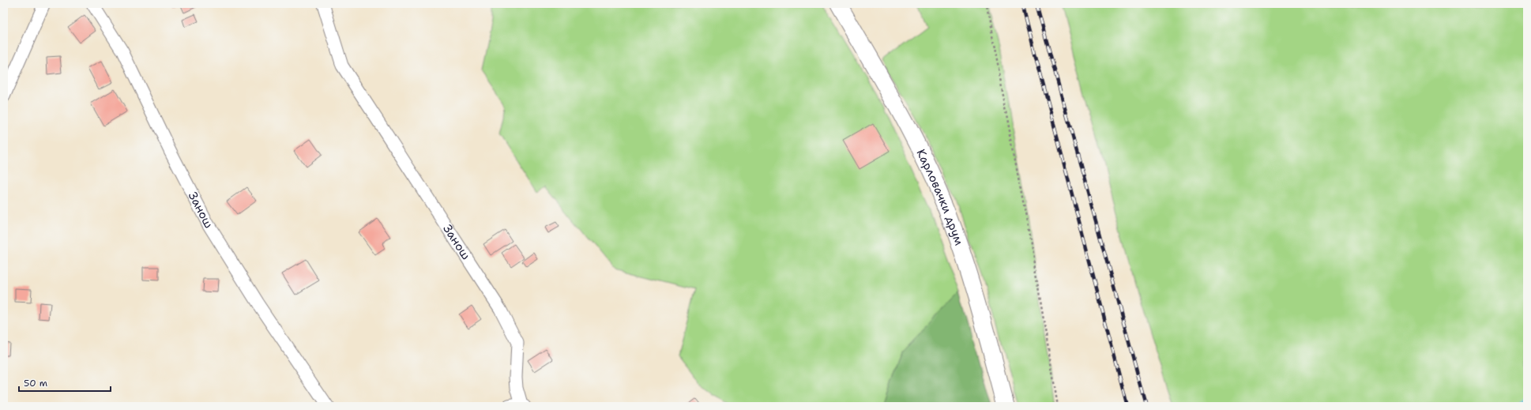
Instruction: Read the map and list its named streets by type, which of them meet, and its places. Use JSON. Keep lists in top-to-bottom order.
{
  "streets": {
    "main road": ["Карловачки друм"],
    "street": ["Занош"]
  },
  "scale_bar": "50 m"
}
